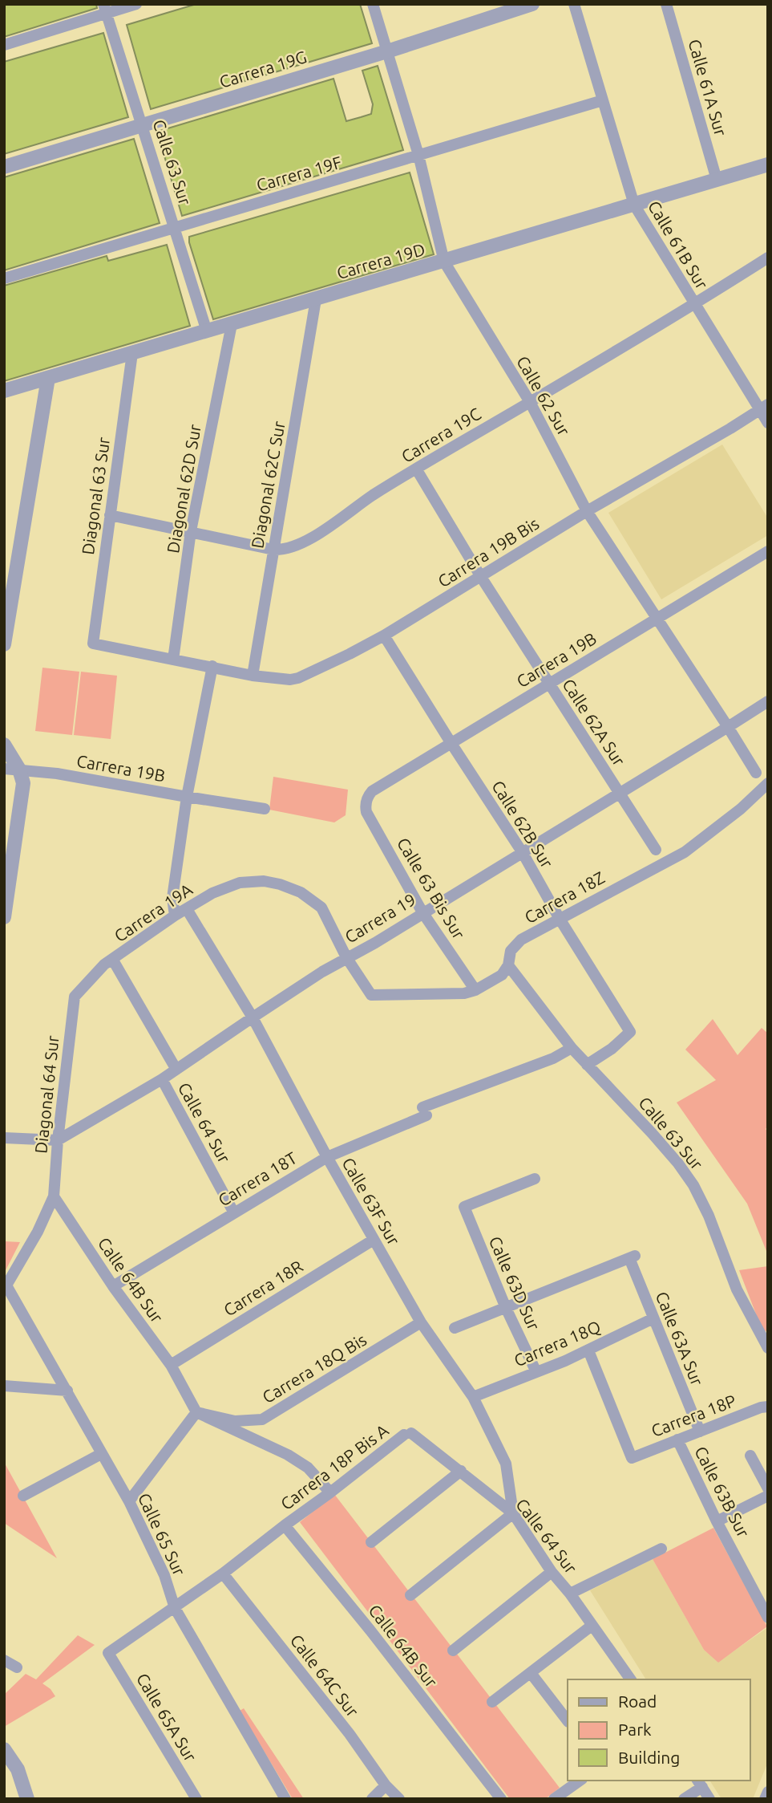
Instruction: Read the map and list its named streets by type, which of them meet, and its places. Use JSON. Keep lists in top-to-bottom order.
{
  "streets": {
    "street": [
      "Carrera 19G",
      "Calle 61A Sur",
      "Calle 63 Sur",
      "Carrera 19F",
      "Calle 61B Sur",
      "Carrera 19D",
      "Calle 62 Sur",
      "Carrera 19C",
      "Diagonal 62C Sur",
      "Diagonal 62D Sur",
      "Diagonal 63 Sur",
      "Carrera 19B Bis",
      "Carrera 19B",
      "Calle 62A Sur",
      "Calle 62B Sur",
      "Calle 63 Bis Sur",
      "Carrera 18Z",
      "Carrera 19A",
      "Carrera 19",
      "Diagonal 64 Sur",
      "Calle 64 Sur",
      "Carrera 18T",
      "Calle 63F Sur",
      "Calle 64B Sur",
      "Calle 63D Sur",
      "Carrera 18R",
      "Calle 63A Sur",
      "Carrera 18Q",
      "Carrera 18Q Bis",
      "Carrera 18P",
      "Carrera 18P Bis A",
      "Calle 63B Sur",
      "Calle 65 Sur",
      "Calle 64C Sur",
      "Calle 65A Sur"
    ]
  },
  "crossings": [
    ["Carrera 19G", "Calle 63 Sur"],
    ["Carrera 19G", "Calle 62 Sur"],
    ["Calle 61A Sur", "Carrera 19D"],
    ["Calle 63 Sur", "Carrera 19F"],
    ["Calle 63 Sur", "Carrera 19D"],
    ["Calle 63 Sur", "Calle 62B Sur"],
    ["Calle 63 Sur", "Carrera 18Z"],
    ["Calle 63 Sur", "Carrera 18T"],
    ["Carrera 19F", "Calle 61B Sur"],
    ["Carrera 19F", "Calle 62 Sur"],
    ["Calle 61B Sur", "Carrera 19D"],
    ["Calle 61B Sur", "Carrera 19C"],
    ["Calle 61B Sur", "Carrera 19B Bis"],
    ["Carrera 19D", "Calle 62 Sur"],
    ["Carrera 19D", "Diagonal 62C Sur"],
    ["Carrera 19D", "Diagonal 62D Sur"],
    ["Carrera 19D", "Diagonal 63 Sur"],
    ["Calle 62 Sur", "Carrera 19C"],
    ["Calle 62 Sur", "Carrera 19B Bis"],
    ["Calle 62 Sur", "Carrera 19B"],
    ["Calle 62 Sur", "Carrera 19"],
    ["Carrera 19C", "Diagonal 62C Sur"],
    ["Carrera 19C", "Diagonal 62D Sur"],
    ["Carrera 19C", "Diagonal 63 Sur"],
    ["Carrera 19C", "Calle 62A Sur"],
    ["Diagonal 62C Sur", "Carrera 19B Bis"],
    ["Diagonal 62D Sur", "Carrera 19B Bis"],
    ["Diagonal 63 Sur", "Carrera 19B Bis"],
    ["Carrera 19B Bis", "Calle 62A Sur"],
    ["Carrera 19B Bis", "Calle 62B Sur"],
    ["Carrera 19B", "Calle 62A Sur"],
    ["Carrera 19B", "Calle 62B Sur"],
    ["Carrera 19B", "Calle 63 Bis Sur"],
    ["Calle 62A Sur", "Carrera 19"],
    ["Calle 62B Sur", "Carrera 18Z"],
    ["Calle 62B Sur", "Carrera 19"],
    ["Calle 63 Bis Sur", "Carrera 18Z"],
    ["Calle 63 Bis Sur", "Carrera 19"],
    ["Carrera 18Z", "Carrera 19A"],
    ["Carrera 18Z", "Carrera 19"],
    ["Carrera 19A", "Carrera 19"],
    ["Carrera 19A", "Diagonal 64 Sur"],
    ["Carrera 19A", "Calle 64 Sur"],
    ["Carrera 19A", "Calle 63F Sur"],
    ["Carrera 19", "Diagonal 64 Sur"],
    ["Carrera 19", "Calle 64 Sur"],
    ["Carrera 19", "Calle 63F Sur"],
    ["Diagonal 64 Sur", "Calle 64B Sur"],
    ["Calle 64 Sur", "Carrera 18T"],
    ["Calle 64 Sur", "Calle 63F Sur"],
    ["Calle 64 Sur", "Carrera 18P Bis A"],
    ["Carrera 18T", "Calle 63F Sur"],
    ["Carrera 18T", "Calle 64B Sur"],
    ["Calle 63F Sur", "Carrera 18R"],
    ["Calle 63F Sur", "Carrera 18Q"],
    ["Calle 63F Sur", "Carrera 18Q Bis"],
    ["Calle 64B Sur", "Carrera 18R"],
    ["Calle 64B Sur", "Carrera 18Q Bis"],
    ["Calle 64B Sur", "Carrera 18P Bis A"],
    ["Calle 63D Sur", "Calle 63A Sur"],
    ["Calle 63D Sur", "Carrera 18Q"],
    ["Calle 63A Sur", "Carrera 18Q"],
    ["Calle 63A Sur", "Carrera 18P"],
    ["Carrera 18Q", "Carrera 18P"],
    ["Carrera 18P", "Calle 63B Sur"],
    ["Carrera 18P Bis A", "Calle 65 Sur"],
    ["Carrera 18P Bis A", "Calle 64C Sur"],
    ["Carrera 18P Bis A", "Calle 65A Sur"]
  ],
  "legend": ["Road", "Park", "Building"]
}
